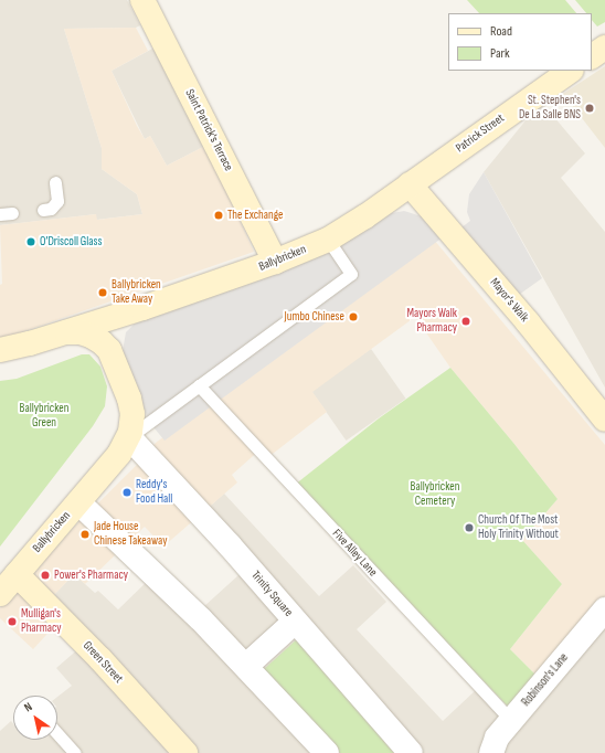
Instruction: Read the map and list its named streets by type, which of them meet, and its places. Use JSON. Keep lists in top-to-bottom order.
{
  "streets": {
    "street": [
      "Saint Patrick's Terrace",
      "Patrick Street",
      "Ballybricken",
      "Mayor's Walk",
      "Trinity Square",
      "Green Street",
      "Robinson's Lane"
    ],
    "lane": ["Five Alley Lane"]
  },
  "crossings": [
    ["Saint Patrick's Terrace", "Ballybricken"],
    ["Patrick Street", "Ballybricken"],
    ["Patrick Street", "Mayor's Walk"],
    ["Ballybricken", "Mayor's Walk"],
    ["Ballybricken", "Five Alley Lane"],
    ["Ballybricken", "Trinity Square"],
    ["Ballybricken", "Green Street"],
    ["Five Alley Lane", "Robinson's Lane"]
  ],
  "parks": ["Ballybricken Green", "Ballybricken Cemetery"],
  "places": [
    "St. Stephen's De La Salle BNS",
    "The Exchange",
    "O’Driscoll Glass",
    "Ballybricken Take Away",
    "Jumbo Chinese",
    "Mayors Walk Pharmacy",
    "Reddy's Food Hall",
    "Church Of The Most Holy Trinity Without",
    "Jade House Chinese Takeaway",
    "Power's Pharmacy",
    "Mulligan's Pharmacy"
  ],
  "legend": ["Road", "Park"],
  "north": "top left"
}
